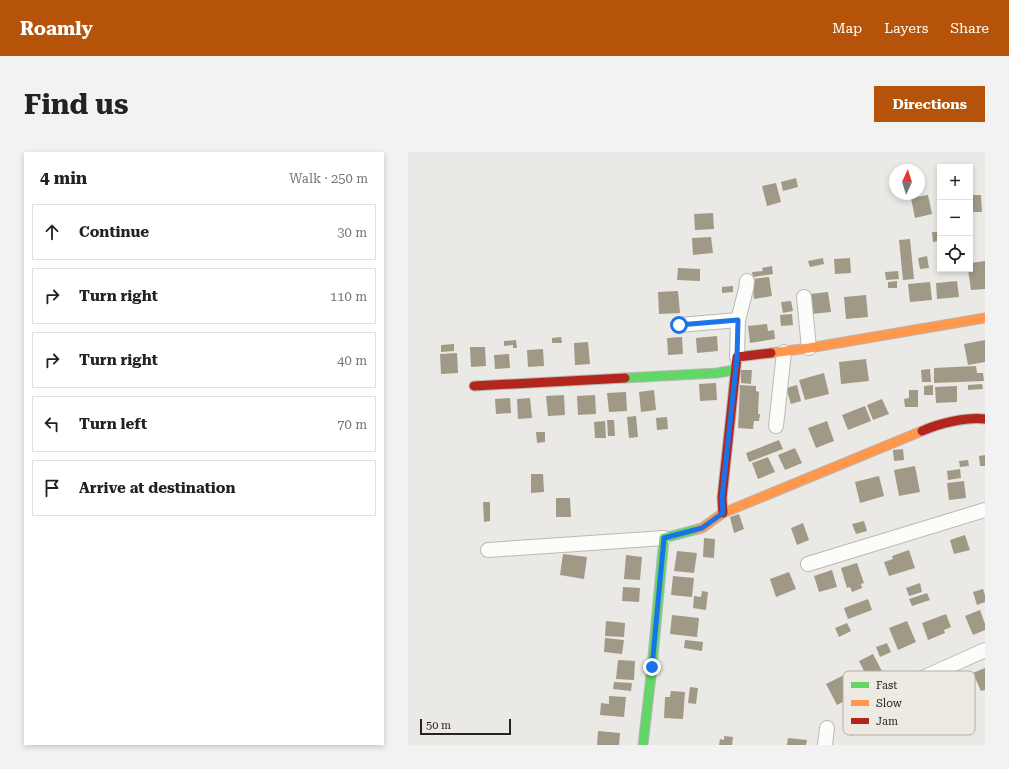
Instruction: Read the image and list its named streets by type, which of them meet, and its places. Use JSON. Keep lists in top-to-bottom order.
{
  "legend": ["Fast", "Slow", "Jam"],
  "scale_bar": "50 m",
  "north": "top",
  "page": {
    "header": "Roamly",
    "nav": ["Map", "Layers", "Share"],
    "buttons": "Directions",
    "title": "Find us",
    "heading": ["4 min", "Walk · 250 m"],
    "map_buttons": ["+", "−"],
    "list": [
      ["Continue", "30 m"],
      ["Turn right", "110 m"],
      ["Turn right", "40 m"],
      ["Turn left", "70 m"],
      "Arrive at destination"
    ],
    "scale": "50 m"
  }
}
